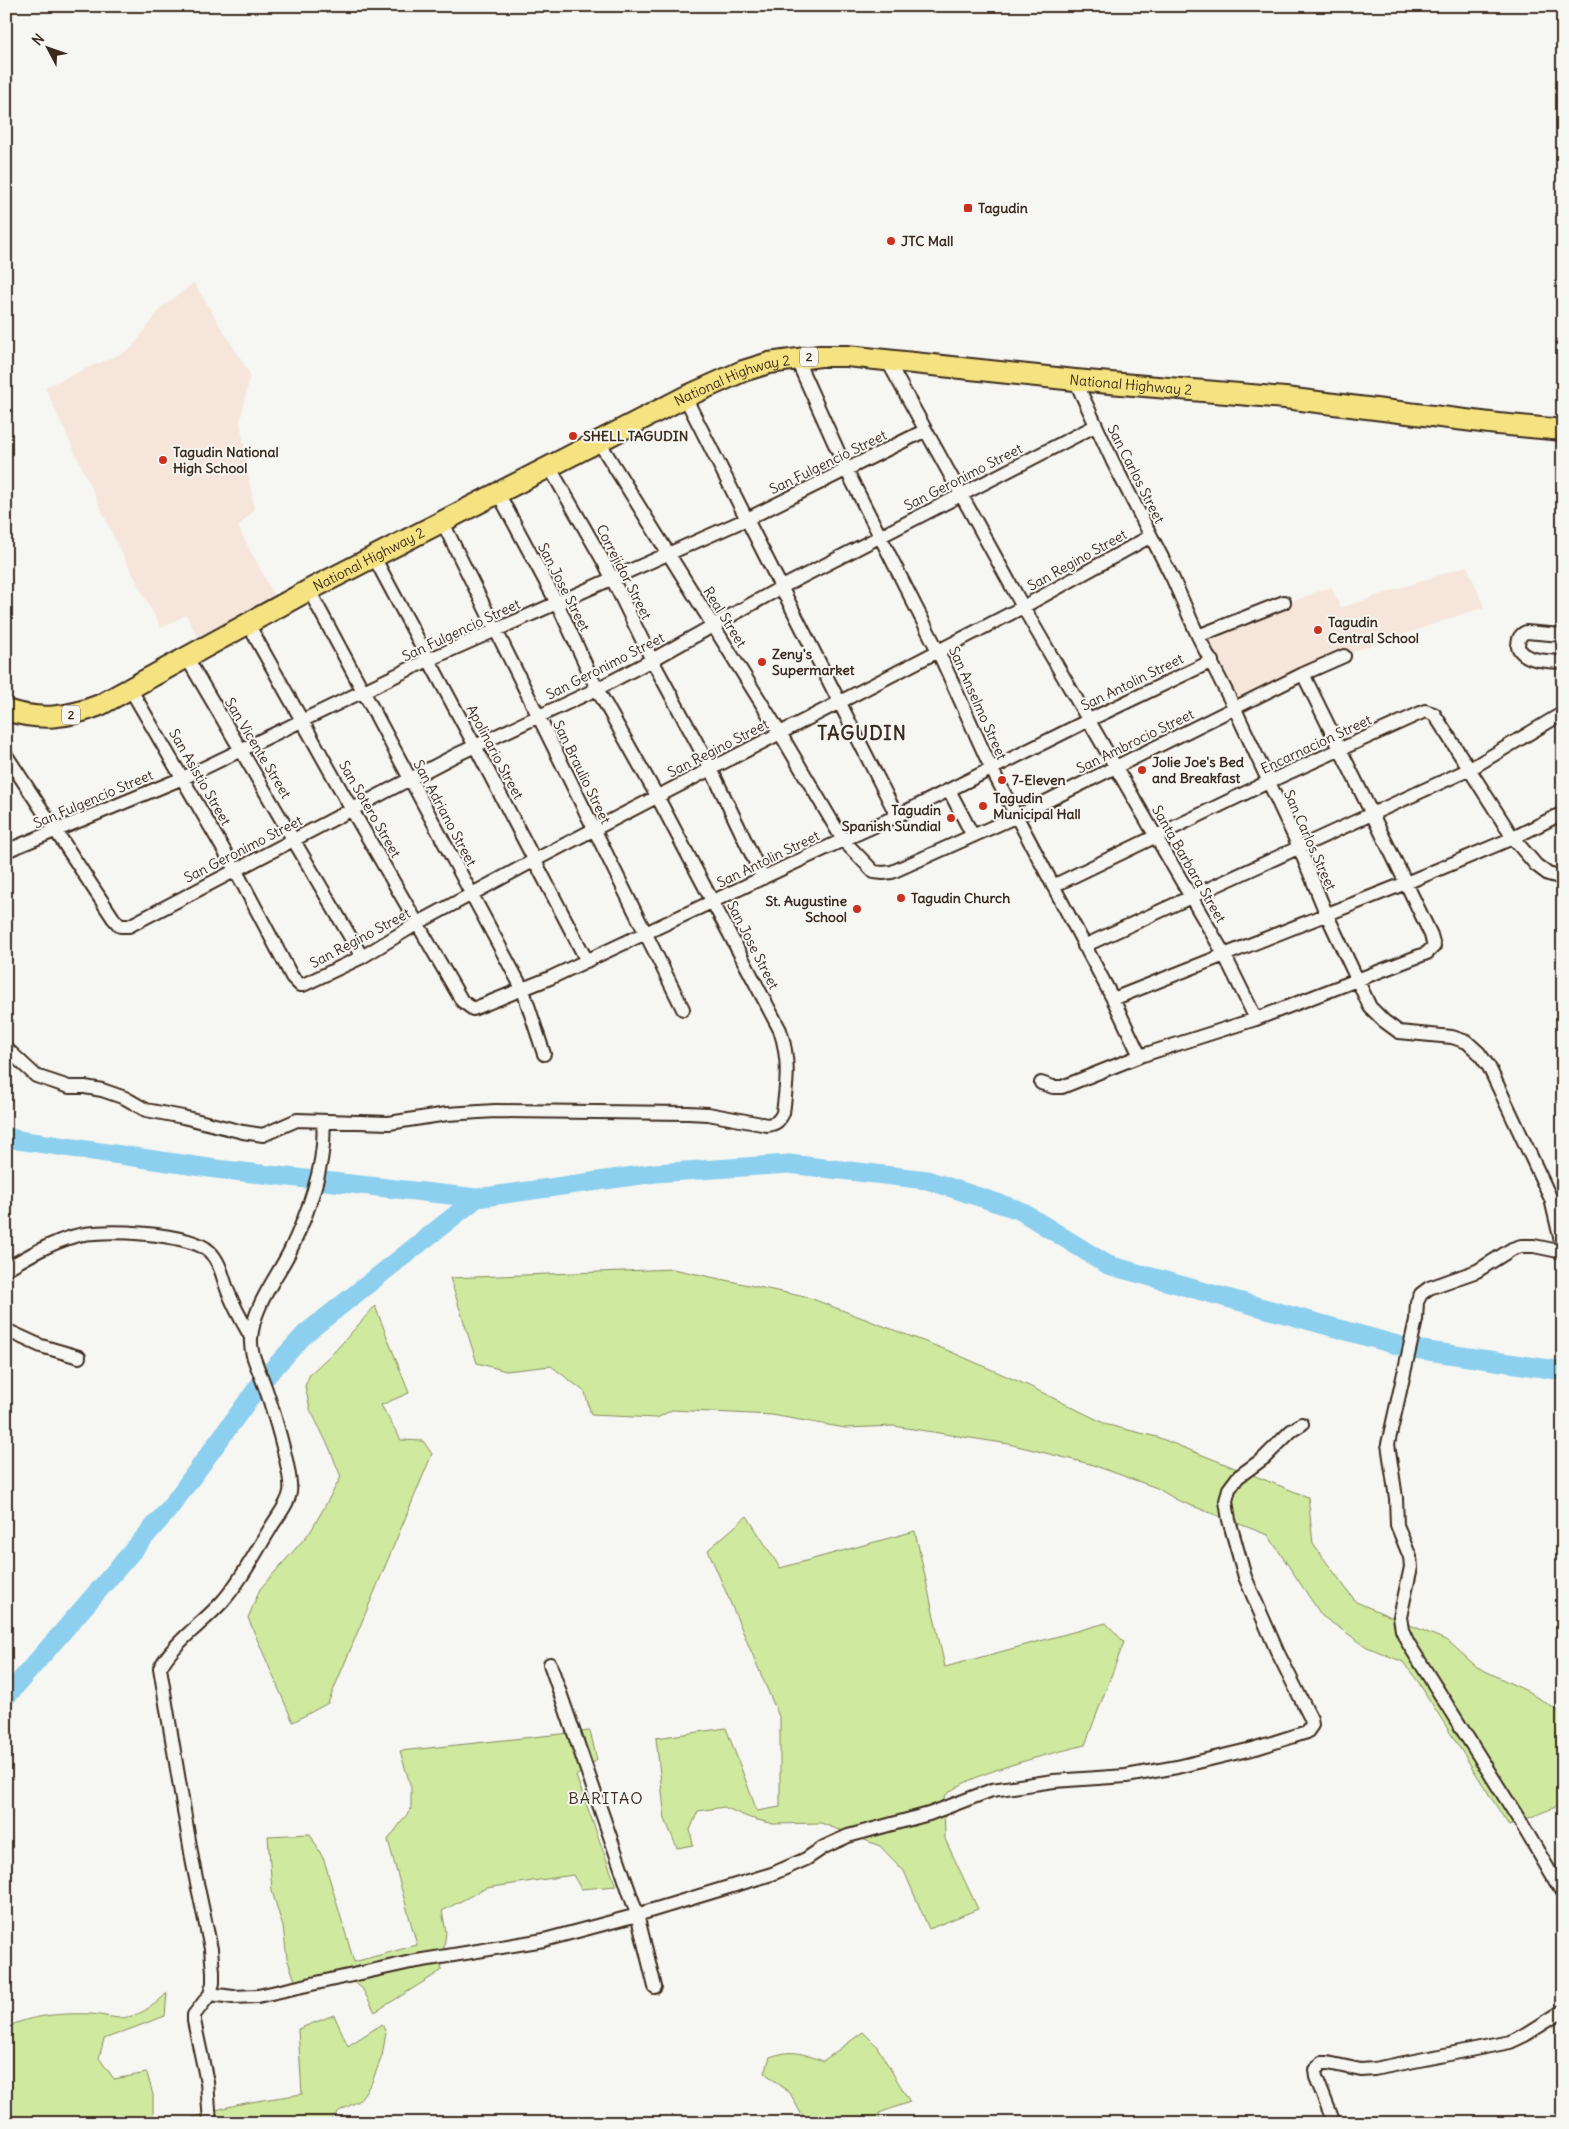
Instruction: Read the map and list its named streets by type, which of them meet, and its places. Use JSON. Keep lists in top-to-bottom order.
{
  "streets": {
    "highway": ["2", "National Highway 2"],
    "street": [
      "San Fulgencio Street",
      "San Carlos Street",
      "San Geronimo Street",
      "San Regino Street",
      "Correjidor Street",
      "San Jose Street",
      "Real Street",
      "San Antolin Street",
      "San Anselmo Street",
      "San Ambrocio Street",
      "Encarnacion Street",
      "San Vicente Street",
      "Apolinario Street",
      "San Braulio Street",
      "San Asistio Street",
      "San Sotero Street",
      "San Adriano Street",
      "Santa Barbara Street"
    ]
  },
  "crossings": [
    ["National Highway 2", "San Carlos Street"],
    ["National Highway 2", "Correjidor Street"],
    ["National Highway 2", "San Jose Street"],
    ["National Highway 2", "Real Street"],
    ["National Highway 2", "San Anselmo Street"],
    ["National Highway 2", "San Vicente Street"],
    ["National Highway 2", "Apolinario Street"],
    ["National Highway 2", "San Braulio Street"],
    ["National Highway 2", "San Asistio Street"],
    ["National Highway 2", "San Sotero Street"],
    ["National Highway 2", "San Adriano Street"],
    ["National Highway 2", "Santa Barbara Street"],
    ["San Fulgencio Street", "San Geronimo Street"],
    ["San Fulgencio Street", "Correjidor Street"],
    ["San Fulgencio Street", "San Jose Street"],
    ["San Fulgencio Street", "Real Street"],
    ["San Fulgencio Street", "San Anselmo Street"],
    ["San Fulgencio Street", "San Vicente Street"],
    ["San Fulgencio Street", "Apolinario Street"],
    ["San Fulgencio Street", "San Braulio Street"],
    ["San Fulgencio Street", "San Asistio Street"],
    ["San Fulgencio Street", "San Sotero Street"],
    ["San Fulgencio Street", "San Adriano Street"],
    ["San Fulgencio Street", "Santa Barbara Street"],
    ["San Carlos Street", "San Geronimo Street"],
    ["San Carlos Street", "San Regino Street"],
    ["San Carlos Street", "San Antolin Street"],
    ["San Carlos Street", "San Ambrocio Street"],
    ["San Carlos Street", "Encarnacion Street"],
    ["San Geronimo Street", "Correjidor Street"],
    ["San Geronimo Street", "San Jose Street"],
    ["San Geronimo Street", "Real Street"],
    ["San Geronimo Street", "San Anselmo Street"],
    ["San Geronimo Street", "San Vicente Street"],
    ["San Geronimo Street", "Apolinario Street"],
    ["San Geronimo Street", "San Braulio Street"],
    ["San Geronimo Street", "San Asistio Street"],
    ["San Geronimo Street", "San Sotero Street"],
    ["San Geronimo Street", "San Adriano Street"],
    ["San Geronimo Street", "Santa Barbara Street"],
    ["San Regino Street", "Correjidor Street"],
    ["San Regino Street", "San Jose Street"],
    ["San Regino Street", "Real Street"],
    ["San Regino Street", "San Anselmo Street"],
    ["San Regino Street", "San Vicente Street"],
    ["San Regino Street", "Apolinario Street"],
    ["San Regino Street", "San Braulio Street"],
    ["San Regino Street", "San Asistio Street"],
    ["San Regino Street", "San Sotero Street"],
    ["San Regino Street", "San Adriano Street"],
    ["San Regino Street", "Santa Barbara Street"],
    ["Correjidor Street", "San Antolin Street"],
    ["San Jose Street", "San Antolin Street"],
    ["Real Street", "San Antolin Street"],
    ["Real Street", "San Ambrocio Street"],
    ["San Antolin Street", "San Anselmo Street"],
    ["San Antolin Street", "Apolinario Street"],
    ["San Antolin Street", "San Braulio Street"],
    ["San Antolin Street", "San Sotero Street"],
    ["San Antolin Street", "San Adriano Street"],
    ["San Antolin Street", "Santa Barbara Street"],
    ["San Anselmo Street", "San Ambrocio Street"],
    ["San Anselmo Street", "Encarnacion Street"],
    ["San Ambrocio Street", "Santa Barbara Street"],
    ["Encarnacion Street", "Santa Barbara Street"]
  ],
  "districts": ["TAGUDIN", "BARITAO"],
  "places": {
    "transit": ["Tagudin"],
    "other": [
      "JTC Mall",
      "SHELL TAGUDIN",
      "Tagudin National High School",
      "Tagudin Central School",
      "Zeny's Supermarket",
      "Jolie Joe's Bed and Breakfast",
      "7-Eleven",
      "Tagudin Municipal Hall",
      "Tagudin Spanish Sundial",
      "Tagudin Church",
      "St. Augustine School"
    ]
  },
  "north": "top left"
}
